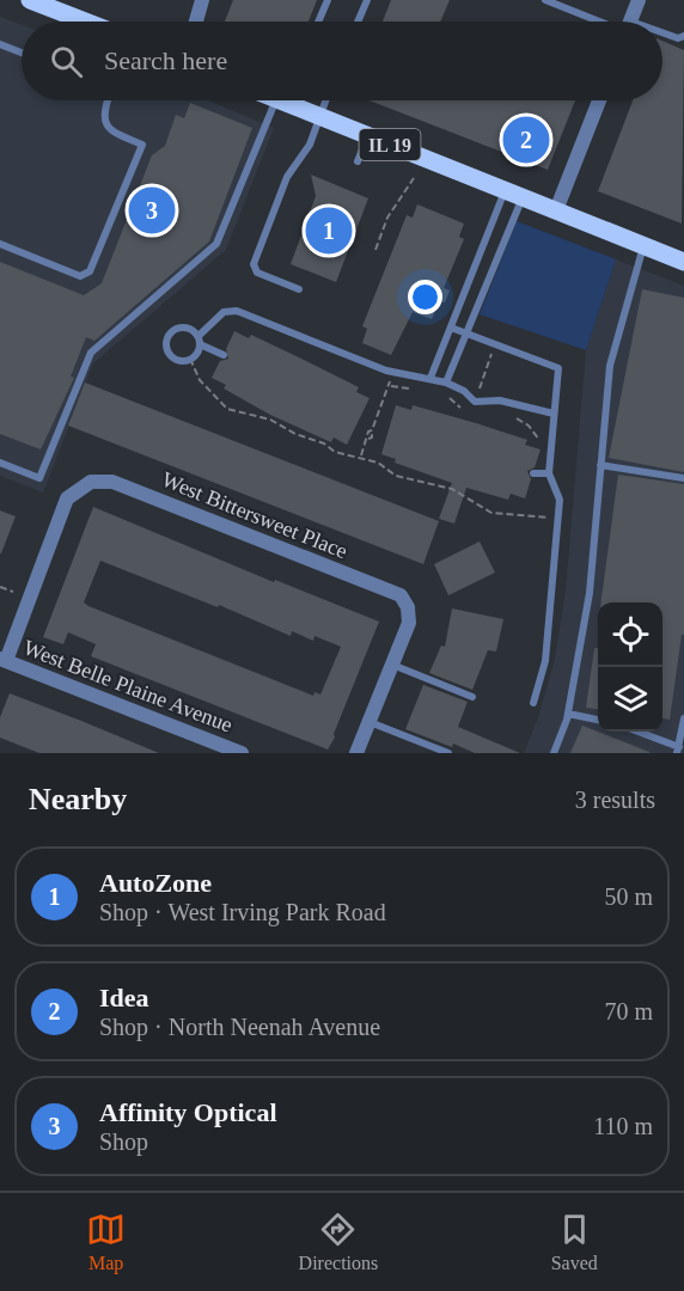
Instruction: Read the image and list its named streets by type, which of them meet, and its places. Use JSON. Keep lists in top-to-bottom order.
{
  "streets": {
    "main road": ["IL 19"],
    "street": ["West Bittersweet Place", "West Belle Plaine Avenue"]
  },
  "crossings": [
    ["West Bittersweet Place", "West Belle Plaine Avenue"]
  ],
  "page": {
    "search": "Search here",
    "pins": ["2", "3", "1"],
    "heading": ["Nearby", "3 results"],
    "list": [
      {
        "mark": "1",
        "name": "AutoZone",
        "note": "Shop · West Irving Park Road",
        "value": "50 m"
      },
      {
        "mark": "2",
        "name": "Idea",
        "note": "Shop · North Neenah Avenue",
        "value": "70 m"
      },
      {
        "mark": "3",
        "name": "Affinity Optical",
        "note": "Shop",
        "value": "110 m"
      }
    ],
    "nav": ["Map", "Directions", "Saved"]
  }
}
